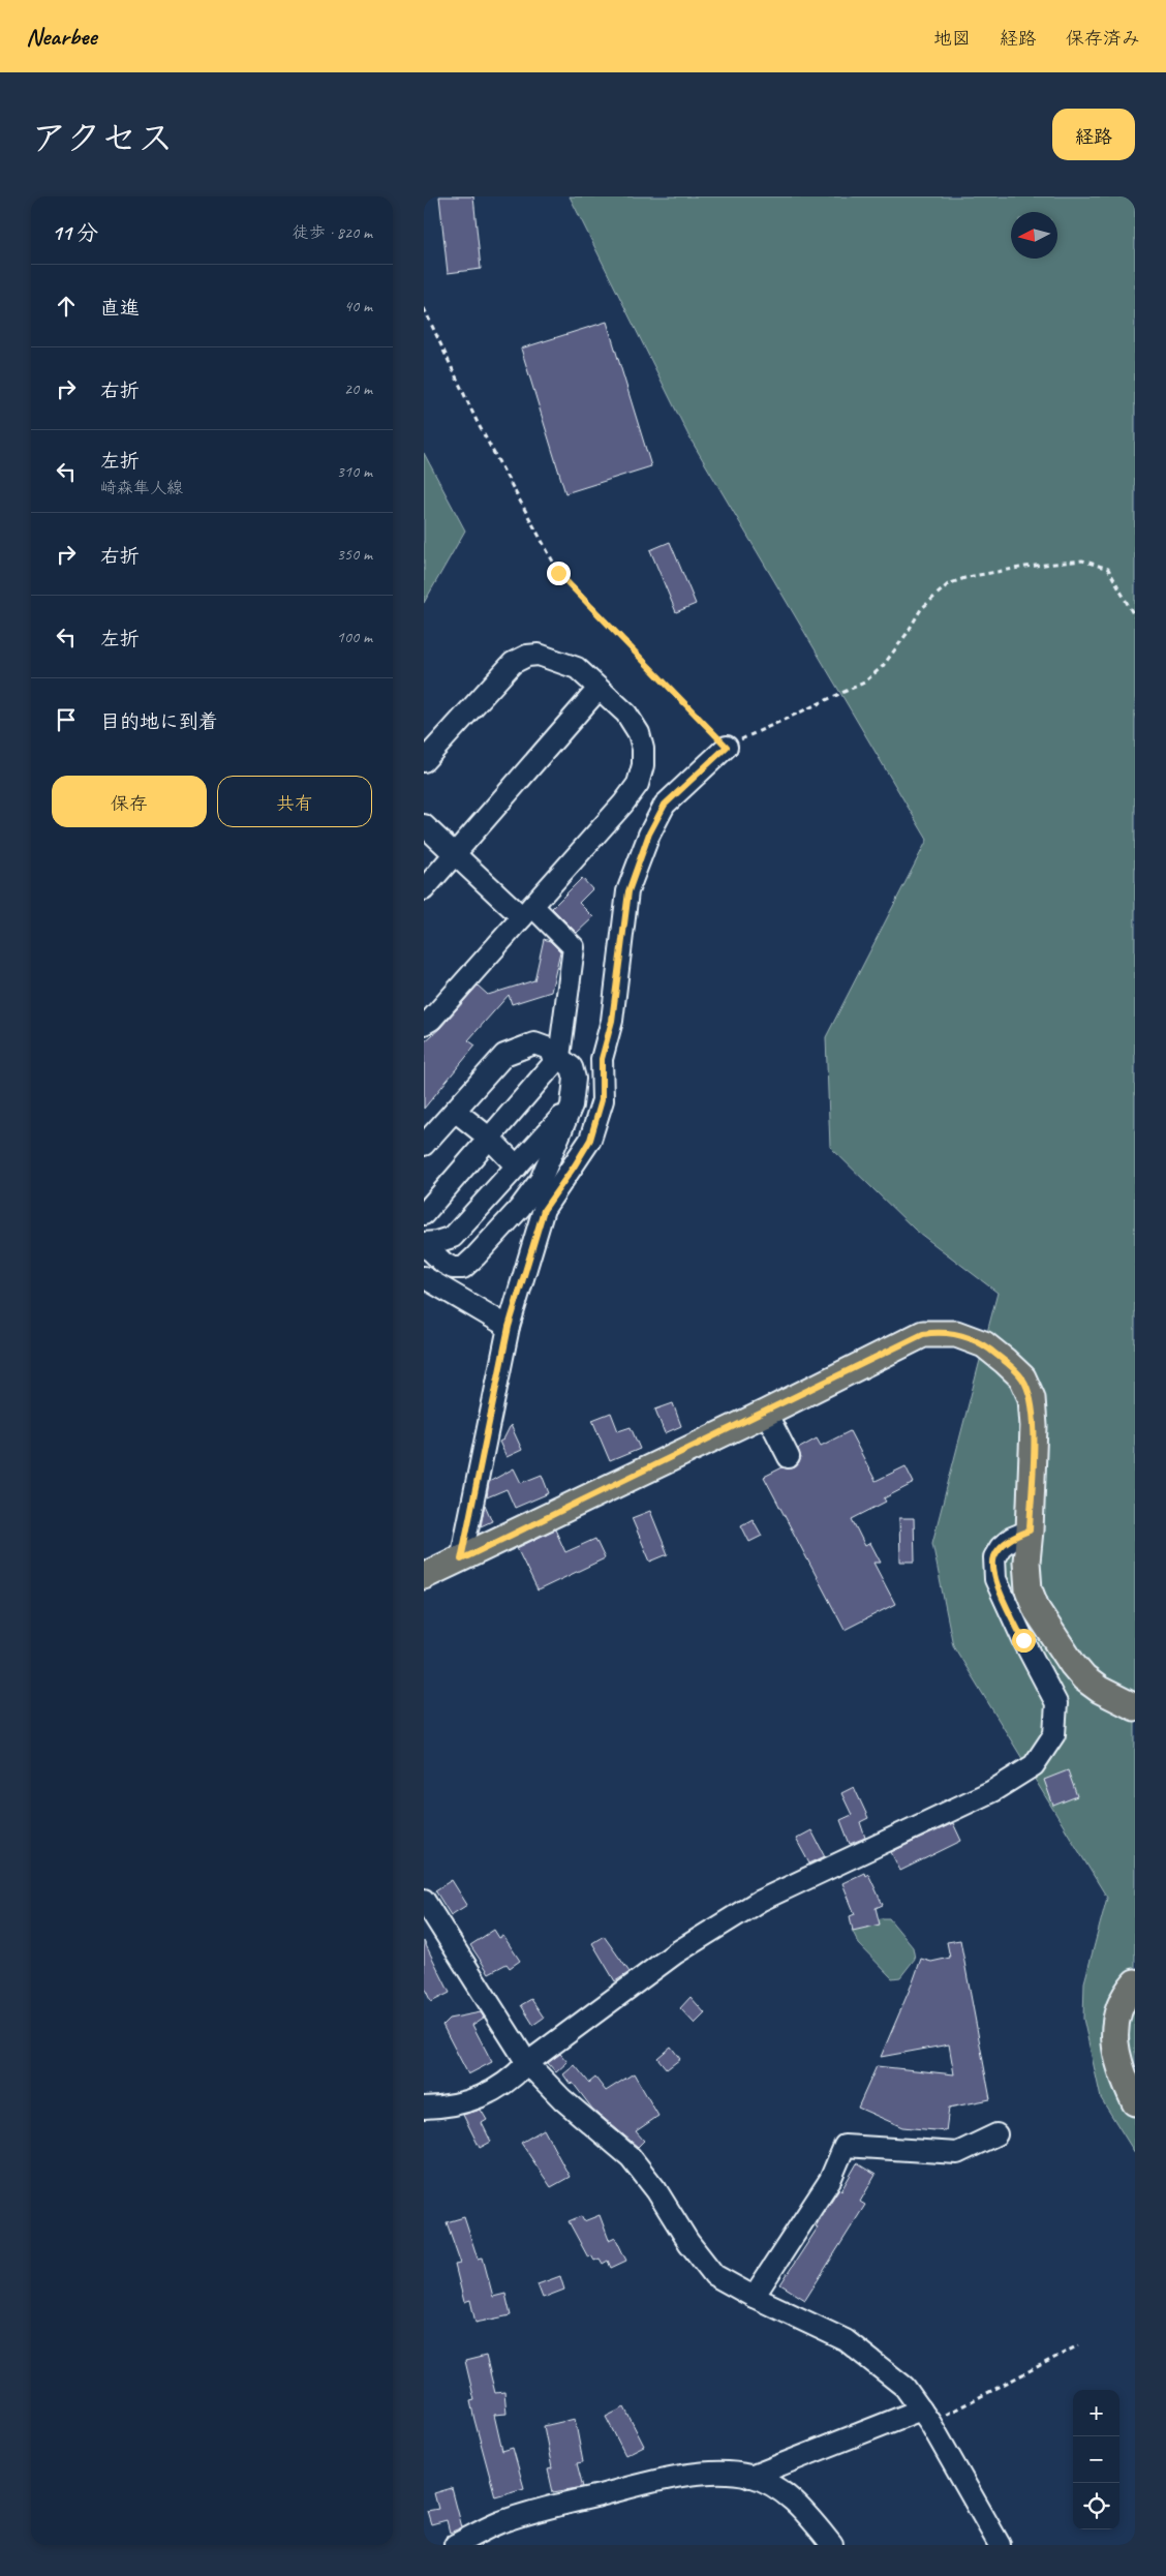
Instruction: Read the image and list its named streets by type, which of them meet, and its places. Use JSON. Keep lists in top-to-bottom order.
{
  "north": "left",
  "page": {
    "header": "Nearbee",
    "nav": ["地図", "経路", "保存済み"],
    "title": "アクセス",
    "buttons": [
      "経路",
      ["保存", "共有"]
    ],
    "heading": ["11 分", "徒歩 · 820 m"],
    "list": [
      ["直進", "40 m"],
      ["右折", "20 m"],
      ["左折", "崎森隼人線", "310 m"],
      ["右折", "350 m"],
      ["左折", "100 m"],
      "目的地に到着"
    ],
    "map_buttons": ["+", "−"]
  }
}
